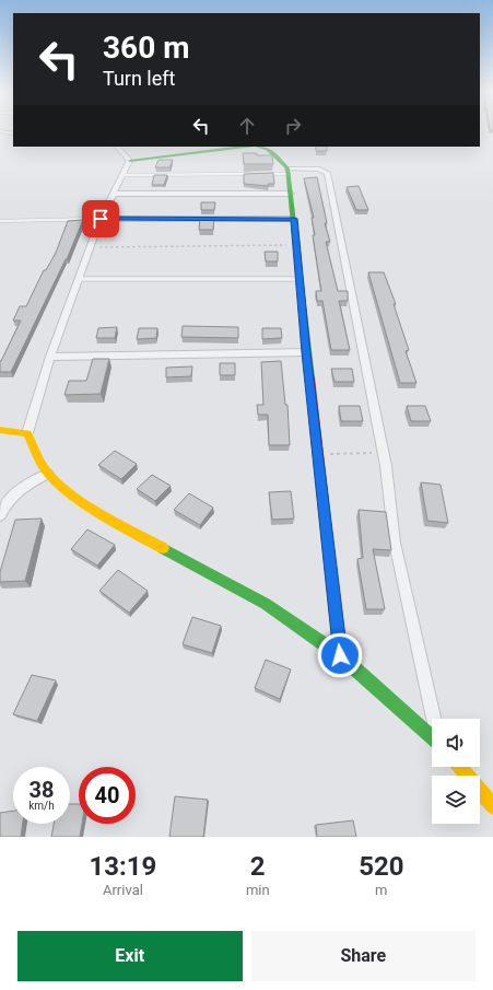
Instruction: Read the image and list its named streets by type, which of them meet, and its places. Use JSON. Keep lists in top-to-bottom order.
{
  "page": {
    "turn": ["360 m", "Turn left"],
    "speed": "38 km/h",
    "limit": "40",
    "eta": [
      "13:19",
      "Arrival",
      "2",
      "min",
      "520",
      "m"
    ],
    "buttons": ["Exit", "Share"]
  }
}
